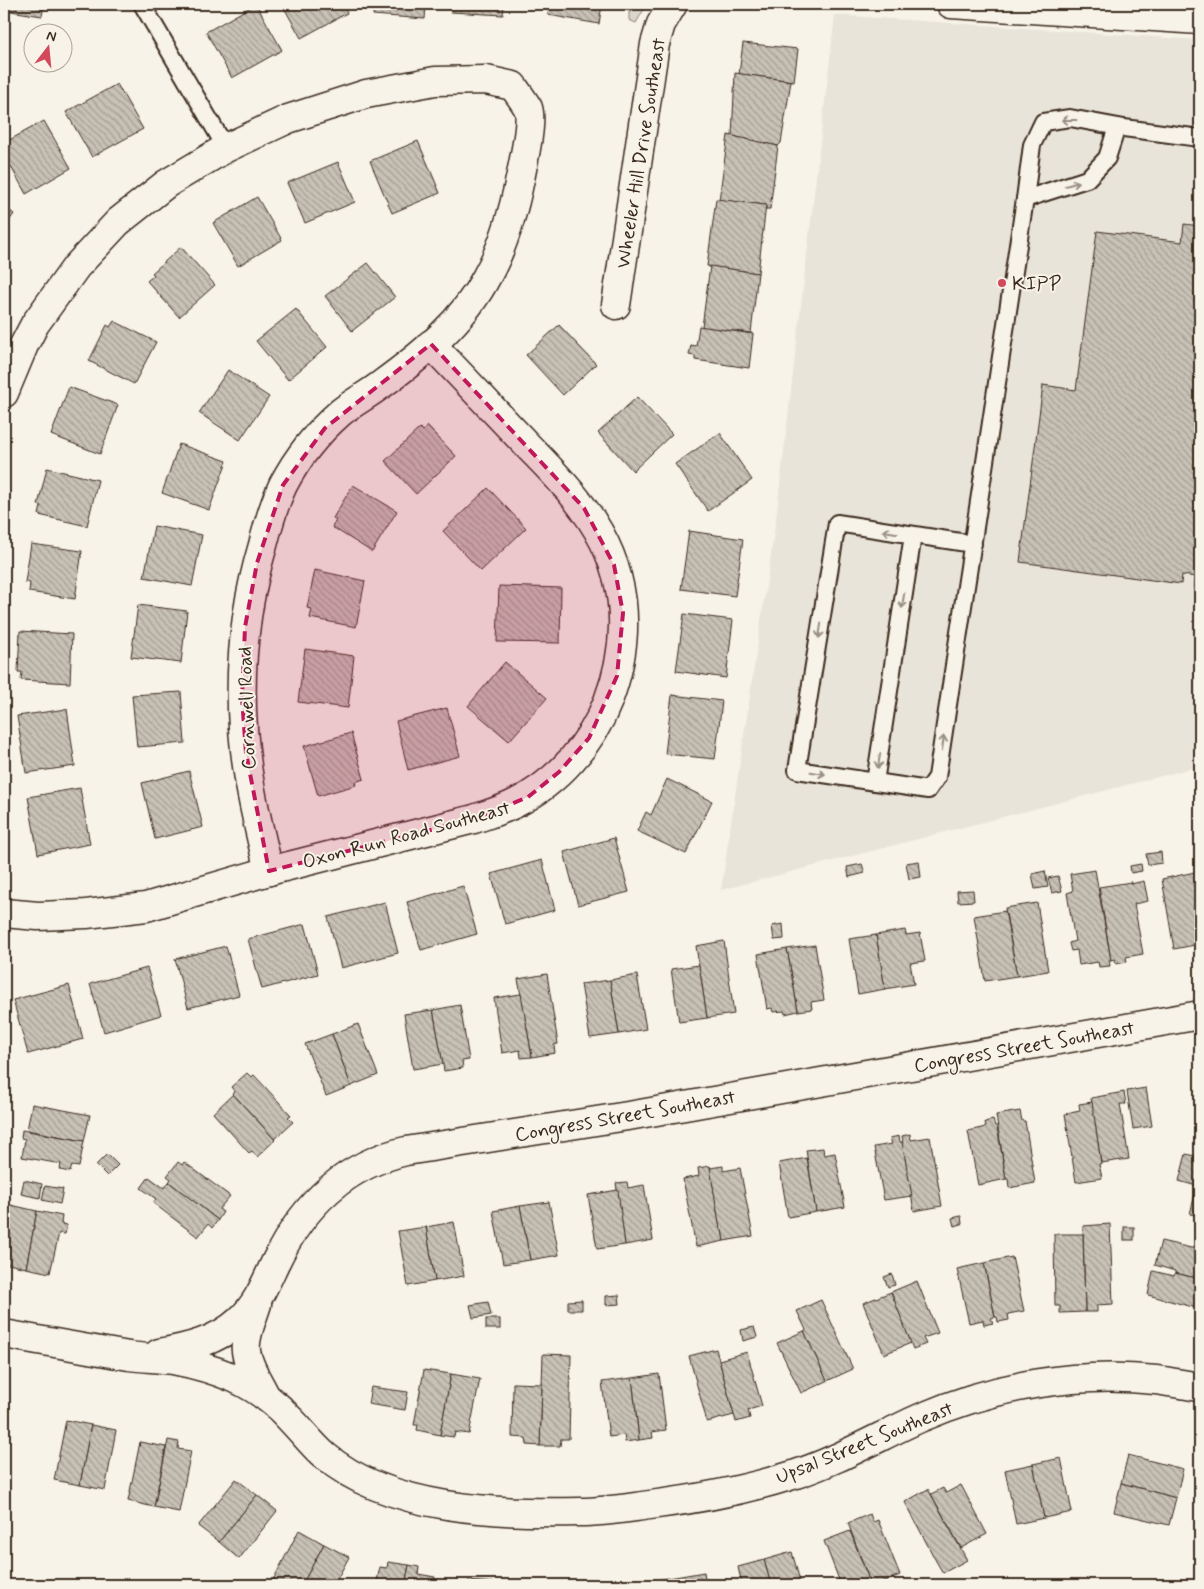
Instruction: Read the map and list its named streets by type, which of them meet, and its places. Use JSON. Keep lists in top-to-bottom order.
{
  "streets": {
    "street": [
      "Wheeler Hill Drive Southeast",
      "Cornwell Road",
      "Oxon Run Road Southeast",
      "Congress Street Southeast",
      "Upsal Street Southeast"
    ]
  },
  "crossings": [
    ["Cornwell Road", "Oxon Run Road Southeast"],
    ["Congress Street Southeast", "Upsal Street Southeast"]
  ],
  "places": ["KIPP"],
  "north": "top"
}
